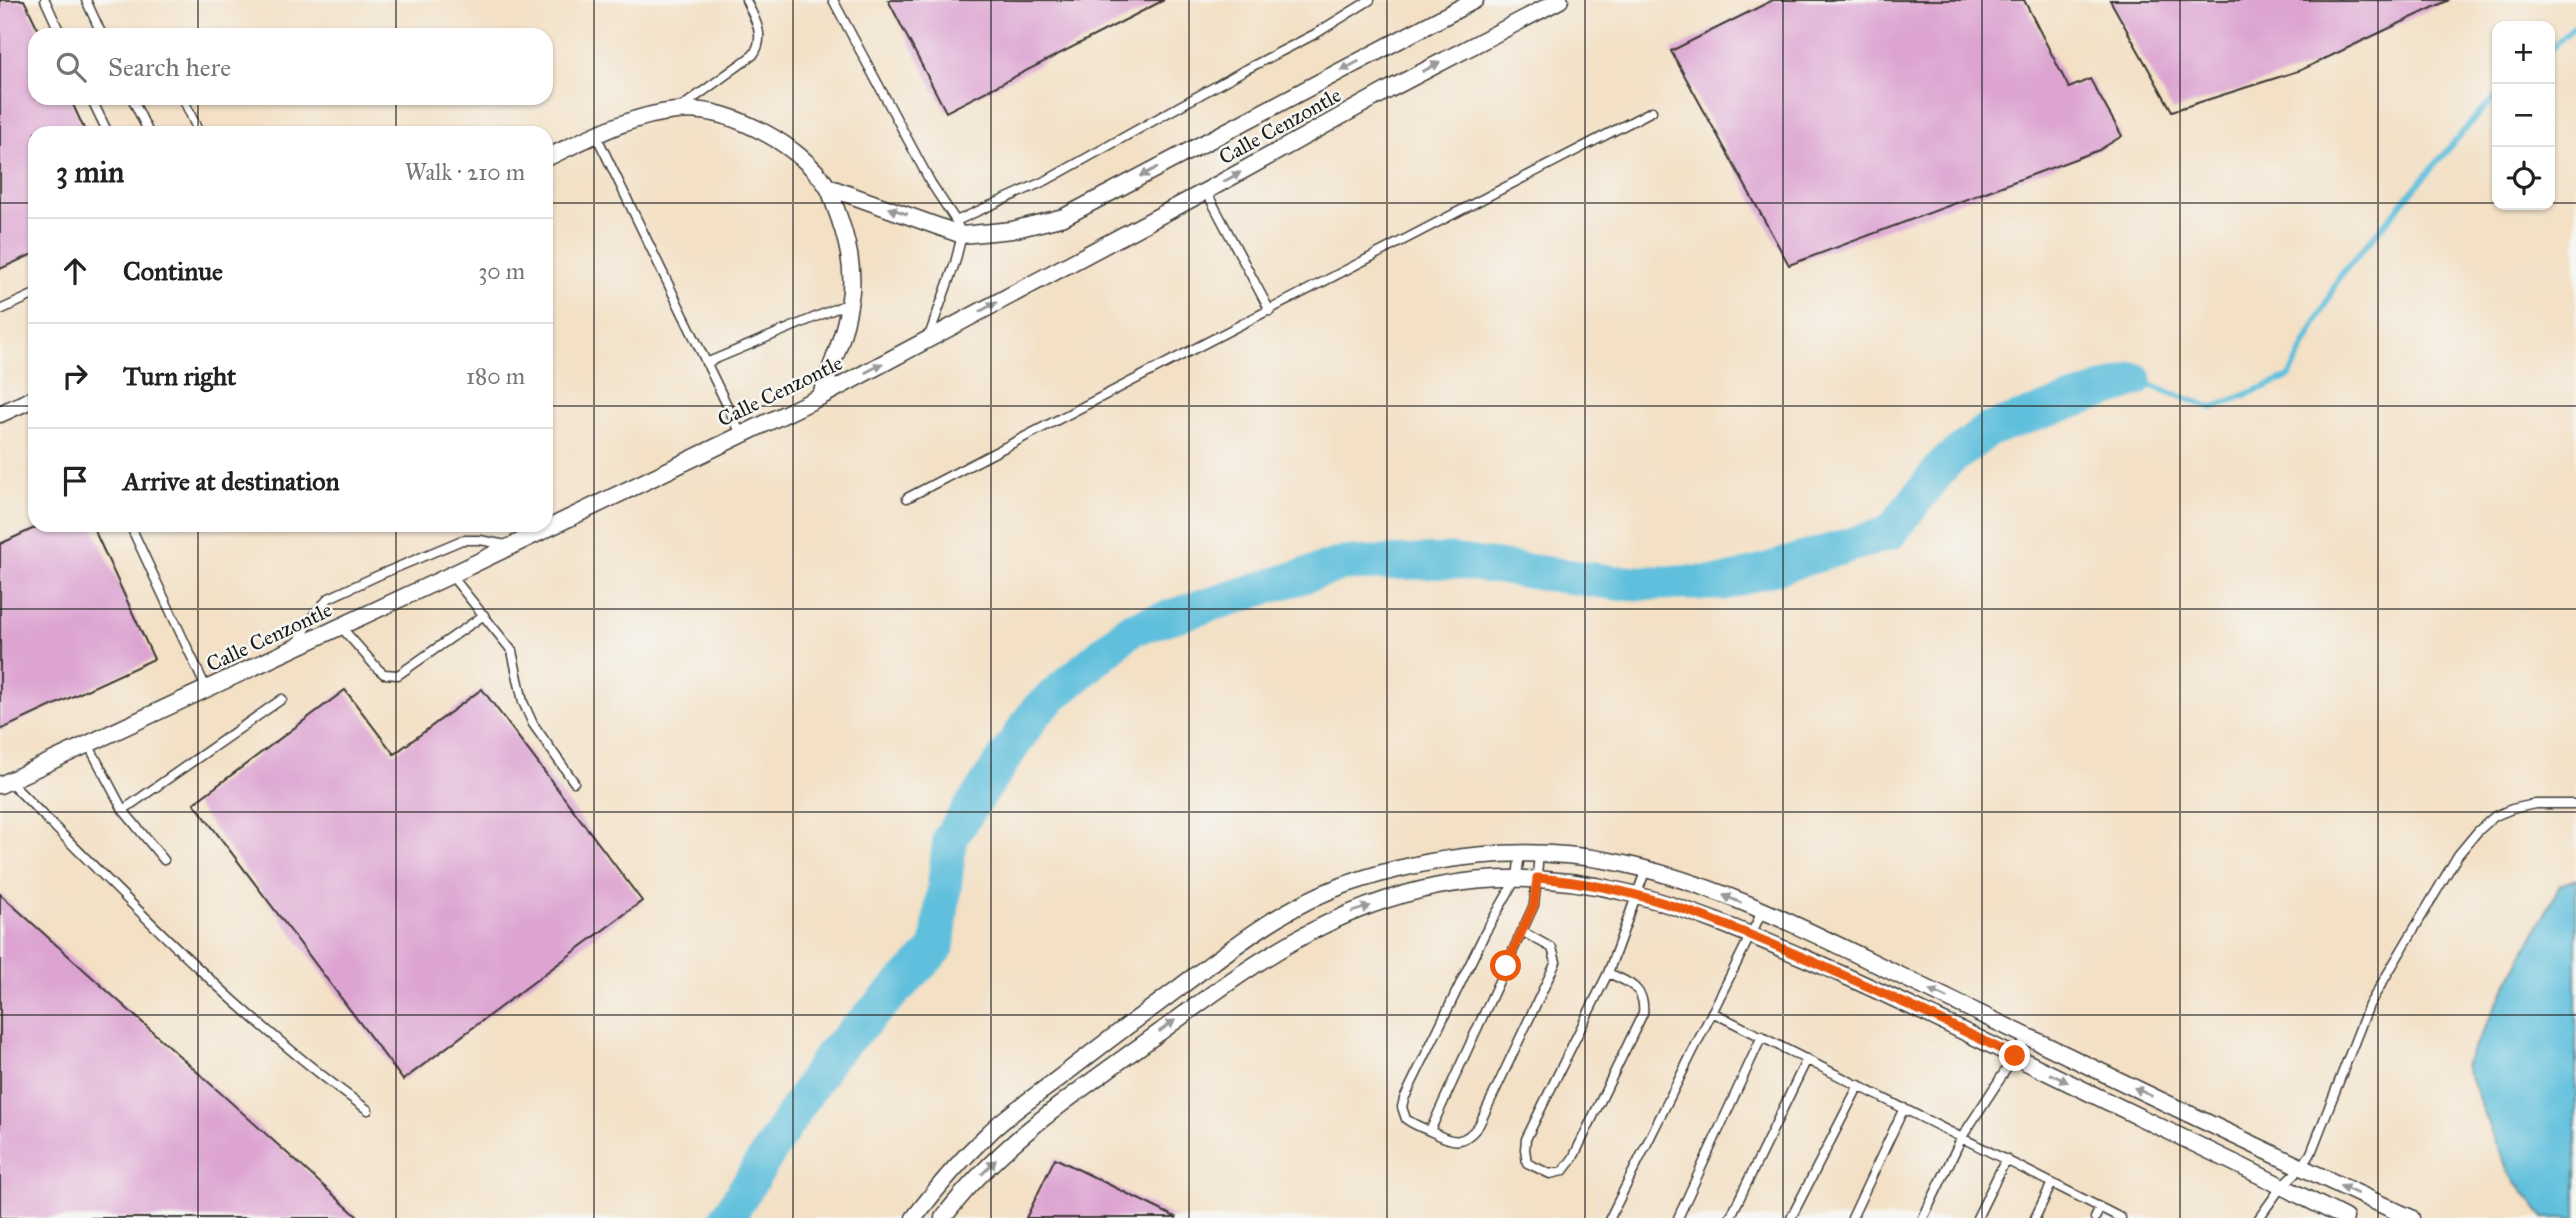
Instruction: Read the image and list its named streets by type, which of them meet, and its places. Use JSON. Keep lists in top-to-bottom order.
{
  "streets": {
    "street": ["Calle Cenzontle"]
  },
  "page": {
    "map_buttons": ["+", "−"],
    "search": "Search here",
    "heading": ["3 min", "Walk · 210 m"],
    "list": [
      ["Continue", "30 m"],
      ["Turn right", "180 m"],
      "Arrive at destination"
    ]
  }
}
